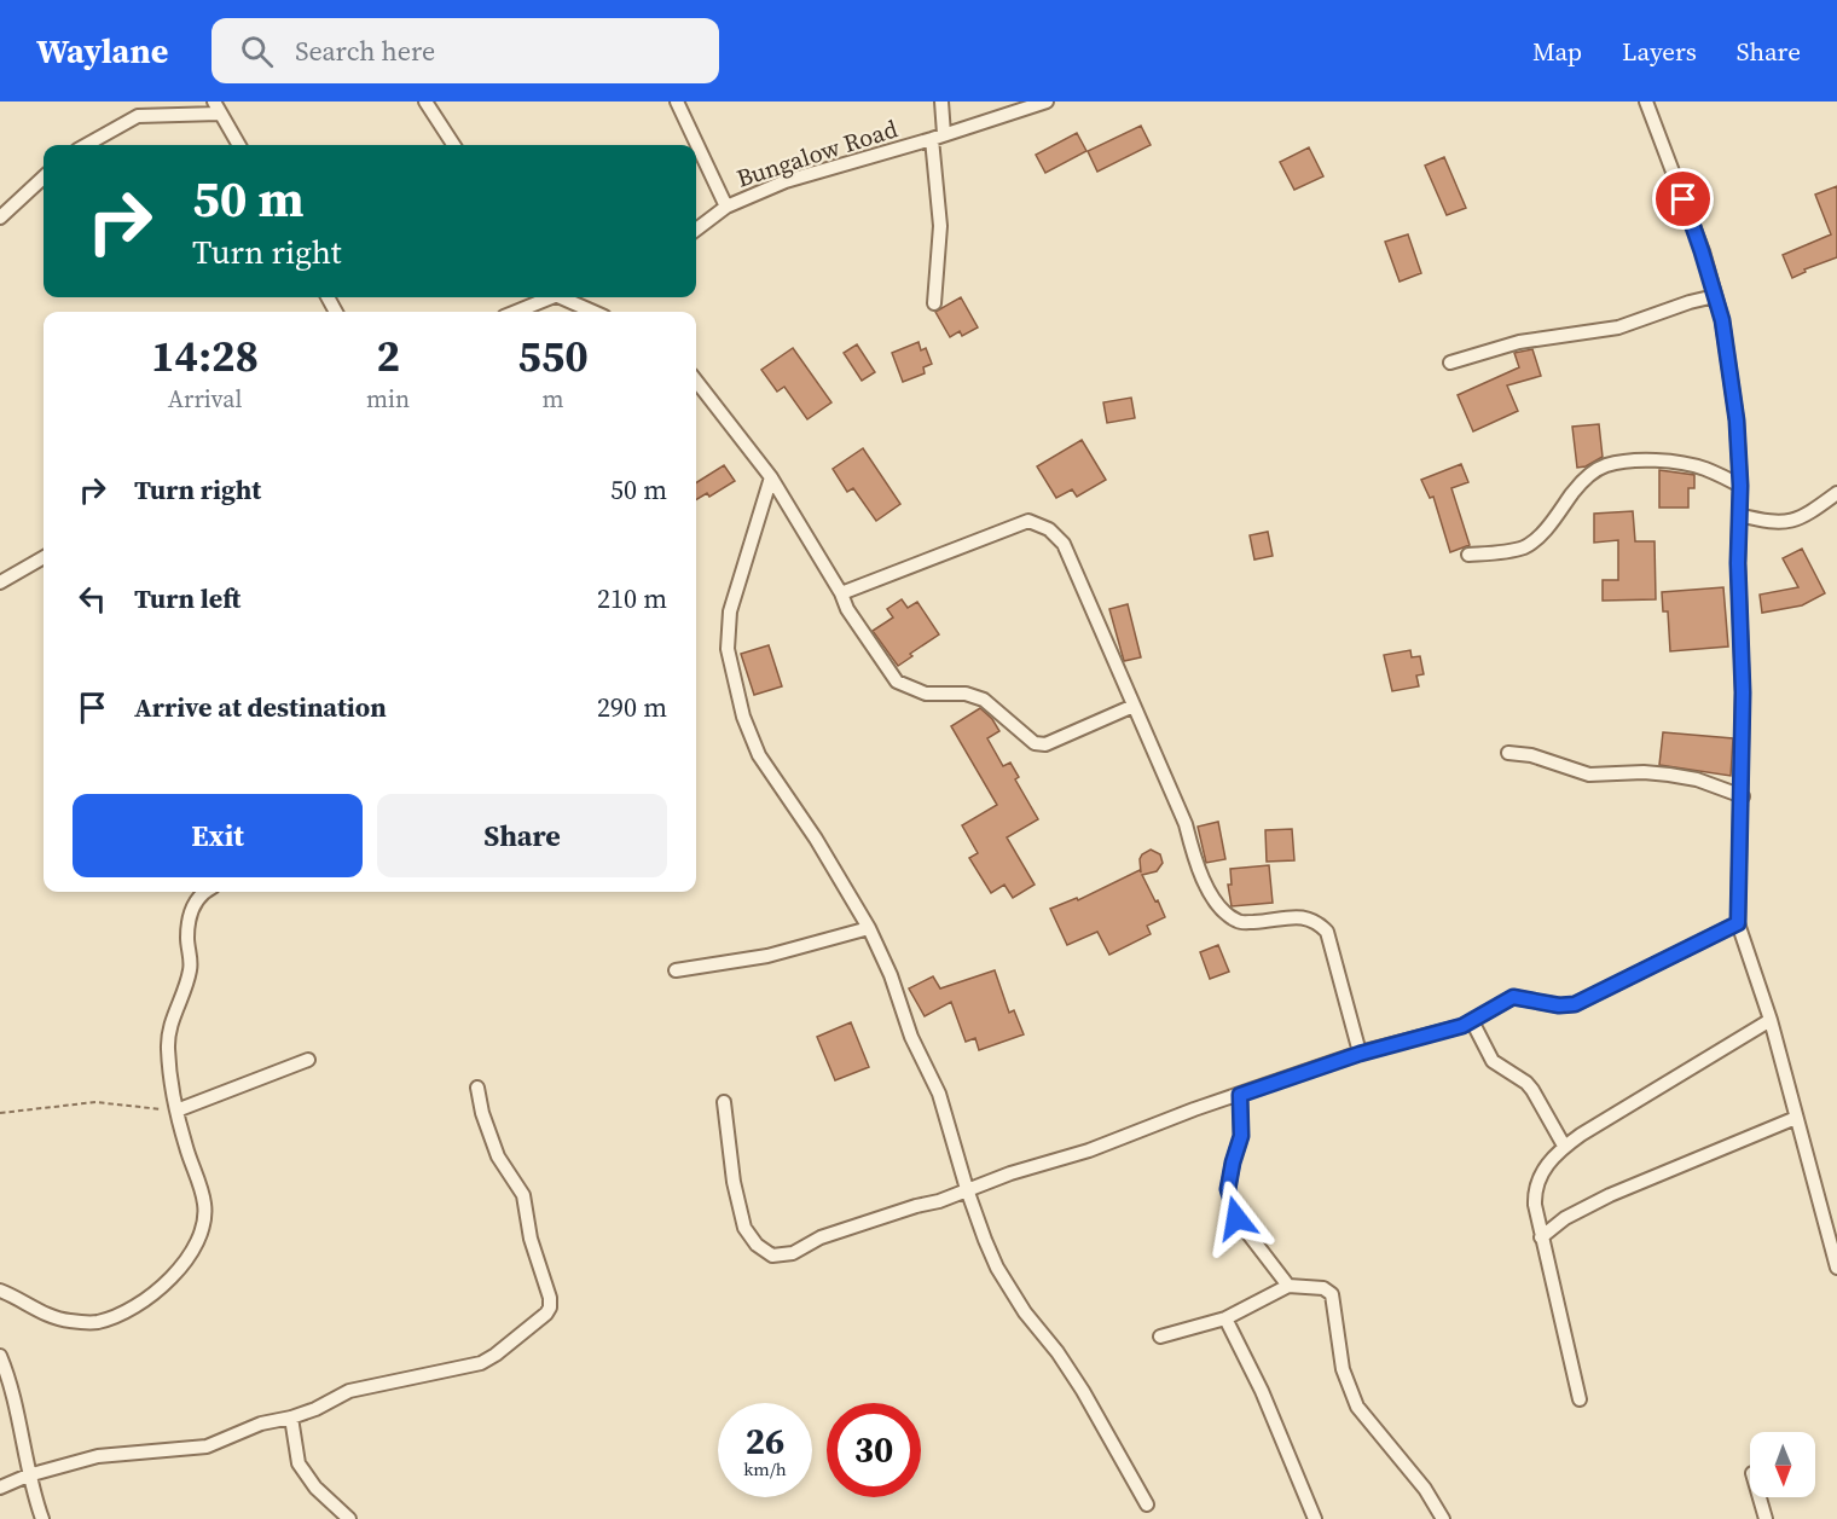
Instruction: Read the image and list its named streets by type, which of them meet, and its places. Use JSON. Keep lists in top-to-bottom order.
{
  "streets": {
    "street": ["Bungalow Road"]
  },
  "north": "bottom",
  "page": {
    "header": "Waylane",
    "search": "Search here",
    "nav": ["Map", "Layers", "Share"],
    "turn": ["50 m", "Turn right"],
    "eta": [
      "14:28",
      "Arrival",
      "2",
      "min",
      "550",
      "m"
    ],
    "list": [
      {
        "name": "Turn right",
        "value": "50 m"
      },
      {
        "name": "Turn left",
        "value": "210 m"
      },
      {
        "name": "Arrive at destination",
        "value": "290 m"
      }
    ],
    "buttons": ["Exit", "Share"],
    "speed": "26 km/h",
    "limit": "30"
  }
}
